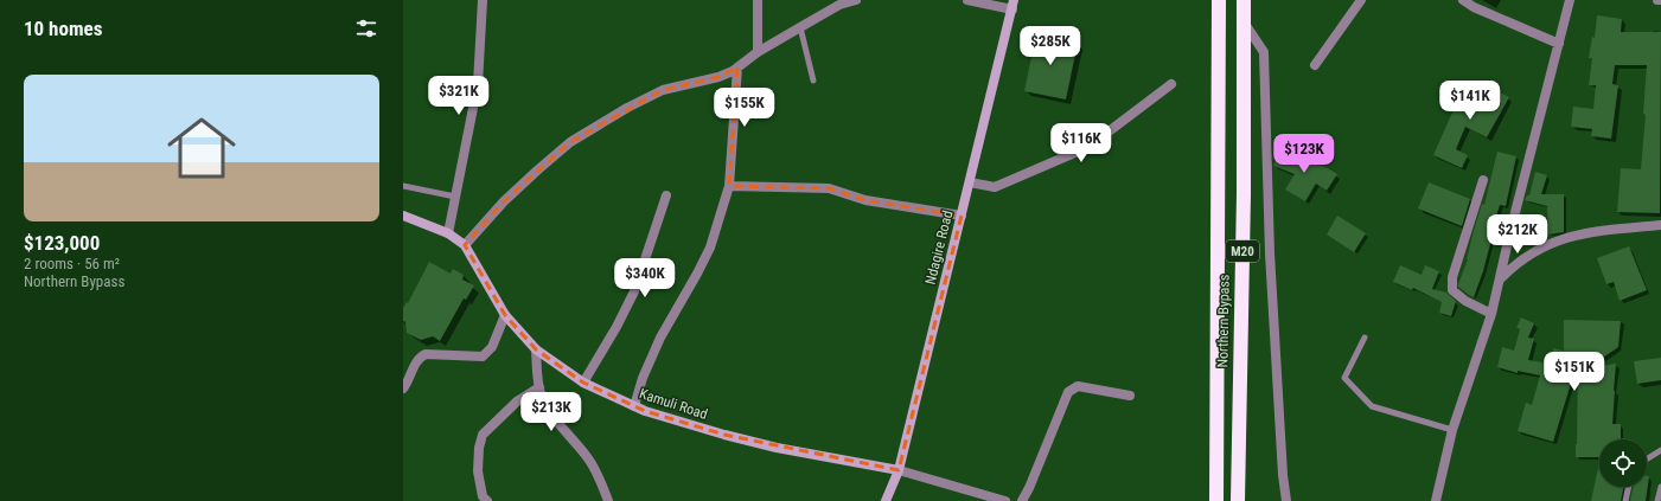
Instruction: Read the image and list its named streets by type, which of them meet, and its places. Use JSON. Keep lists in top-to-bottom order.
{
  "streets": {
    "highway": ["M20", "Northern Bypass"],
    "street": ["Ndagire Road", "Kamuli Road"]
  },
  "crossings": [
    ["Ndagire Road", "Kamuli Road"]
  ],
  "page": {
    "heading": "10 homes",
    "price": [
      "$285K",
      "$321K",
      "$141K",
      "$155K",
      "$116K",
      "$123K",
      "$212K",
      "$340K",
      "$151K",
      "$213K"
    ],
    "list": [
      {
        "name": "$123,000",
        "note": "2 rooms · 56 m² · Northern Bypass"
      }
    ]
  }
}
